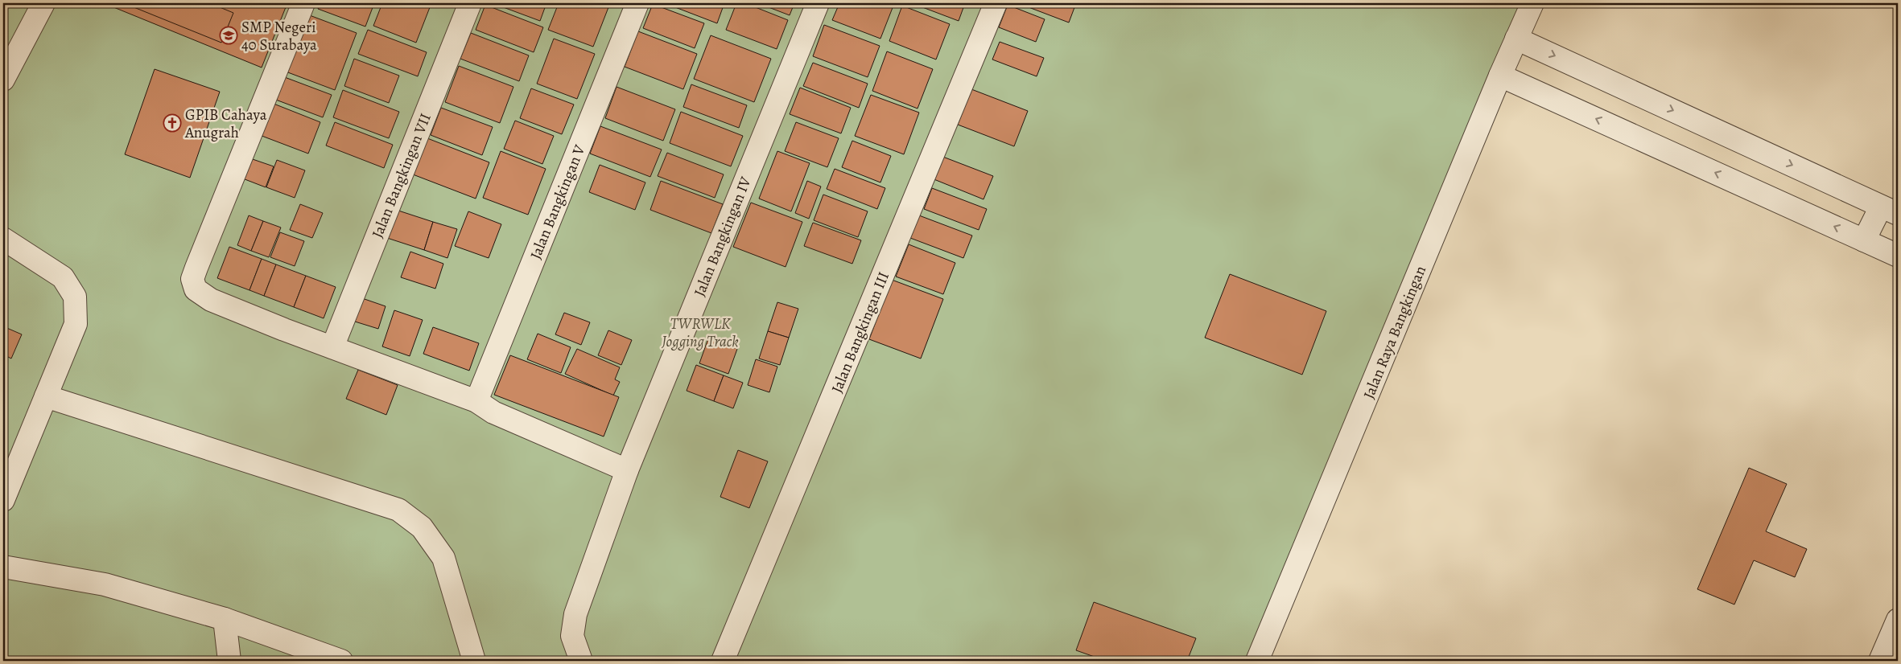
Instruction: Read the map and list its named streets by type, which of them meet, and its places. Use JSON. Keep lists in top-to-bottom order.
{
  "streets": {
    "street": [
      "Jalan Bangkingan VII",
      "Jalan Bangkingan V",
      "Jalan Bangkingan IV",
      "Jalan Bangkingan III",
      "Jalan Raya Bangkingan"
    ]
  },
  "parks": ["TWRWLK Jogging Track"],
  "places": {
    "school or university": ["SMP Negeri 40 Surabaya"],
    "church": ["GPIB Cahaya Anugrah"]
  }
}
